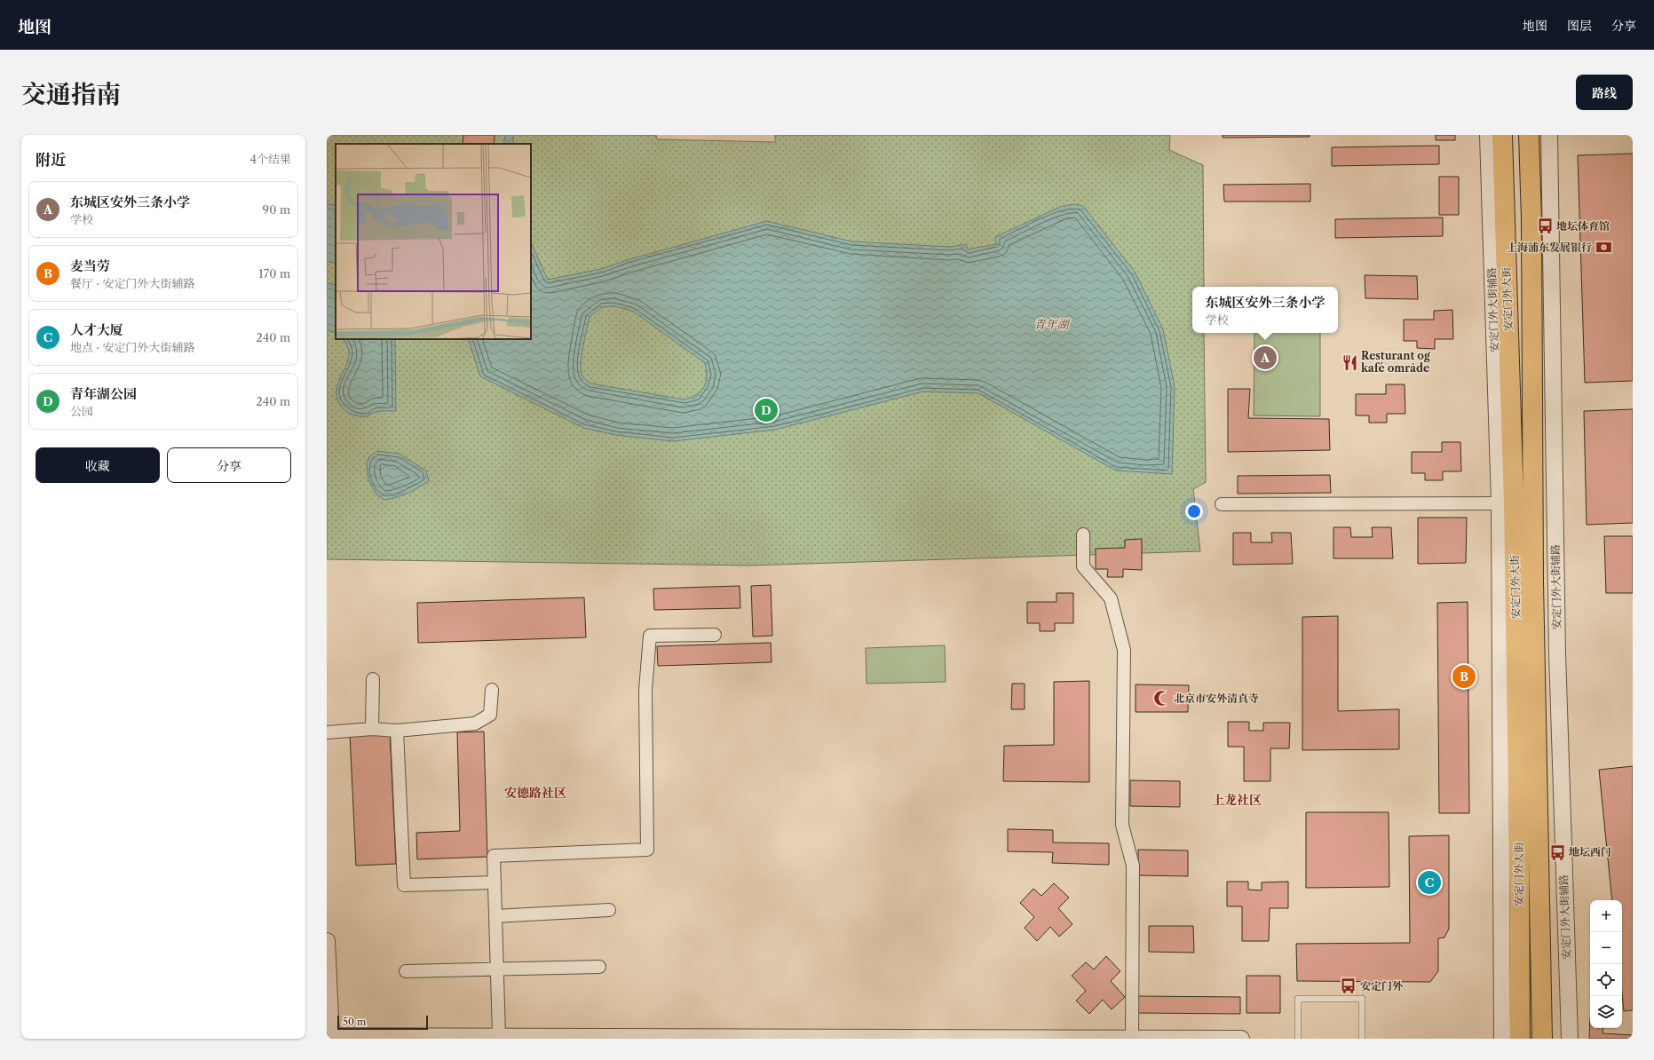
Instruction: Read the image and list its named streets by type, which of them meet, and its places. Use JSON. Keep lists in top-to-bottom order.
{
  "streets": {
    "main road": ["安定门外大街"],
    "street": ["安定门外大街辅路"]
  },
  "crossings": [
    ["安定门外大街", "安定门外大街辅路"]
  ],
  "districts": ["安德路社区", "上龙社区"],
  "water": ["青年湖"],
  "places": {
    "bus stop": ["地坛体育馆", "地坛西门", "安定门外"],
    "bank": ["上海浦东发展银行"],
    "restaurant": ["Resturant og kafé område"],
    "mosque": ["北京市安外清真寺"]
  },
  "scale_bar": "50 m",
  "page": {
    "header": "地图",
    "nav": ["地图", "图层", "分享"],
    "title": "交通指南",
    "buttons": [
      "路线",
      ["收藏", "分享"]
    ],
    "heading": ["附近", "4个结果"],
    "list": [
      {
        "mark": "A",
        "name": "东城区安外三条小学",
        "note": "学校",
        "value": "90 m"
      },
      {
        "mark": "B",
        "name": "麦当劳",
        "note": "餐厅 · 安定门外大街辅路",
        "value": "170 m"
      },
      {
        "mark": "C",
        "name": "人才大厦",
        "note": "地点 · 安定门外大街辅路",
        "value": "240 m"
      },
      {
        "mark": "D",
        "name": "青年湖公园",
        "note": "公园",
        "value": "240 m"
      }
    ],
    "popup": ["东城区安外三条小学", "学校"],
    "pins": [
      "A",
      "D",
      "B",
      "C"
    ],
    "map_buttons": ["+", "−"],
    "scale": "50 m"
  }
}
